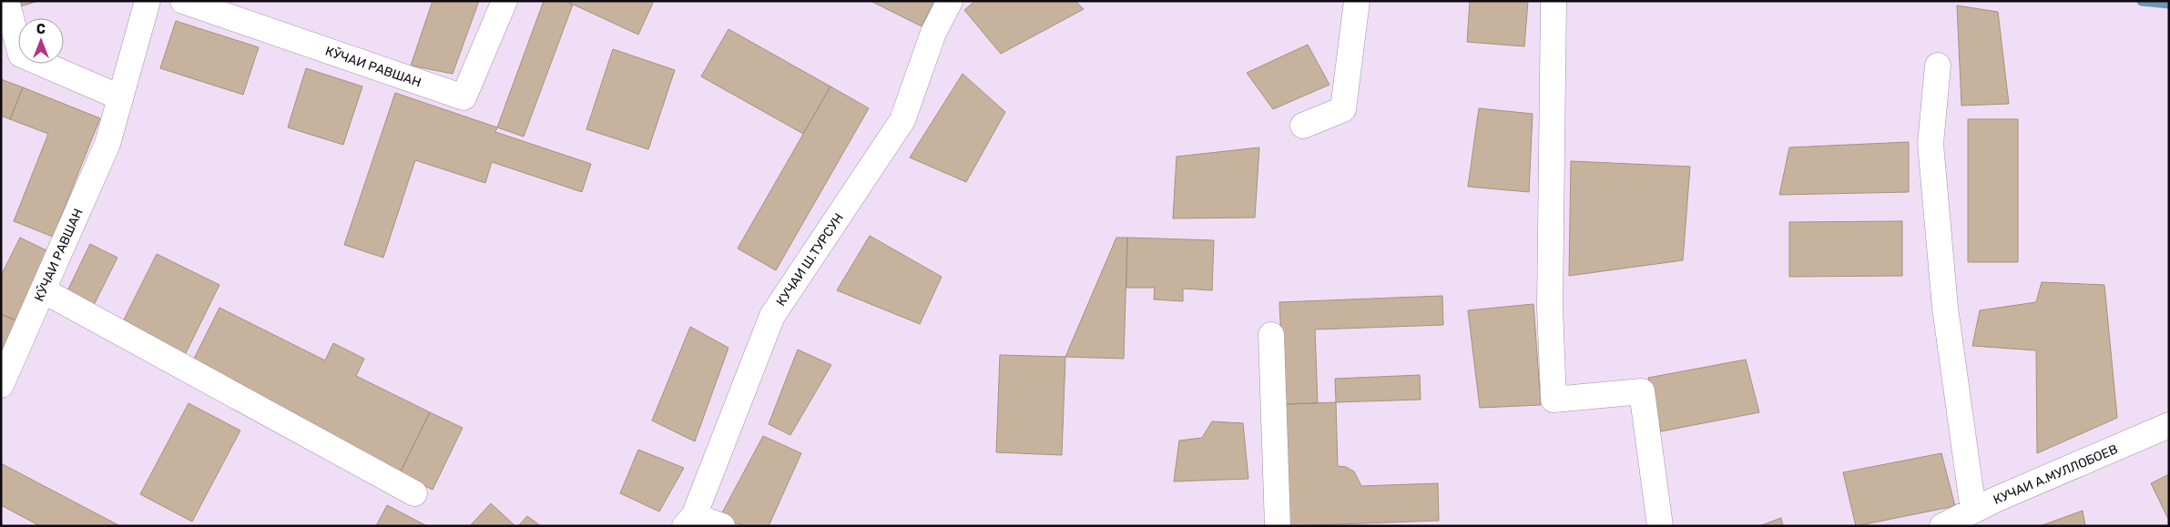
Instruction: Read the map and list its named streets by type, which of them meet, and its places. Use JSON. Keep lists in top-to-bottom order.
{
  "streets": {
    "street": ["КӮЧАИ РАВШАН", "КУЧАИ Ш.ТУРСУН", "КУЧАИ А.МУЛЛОБОЕВ"]
  },
  "north": "top"
}
